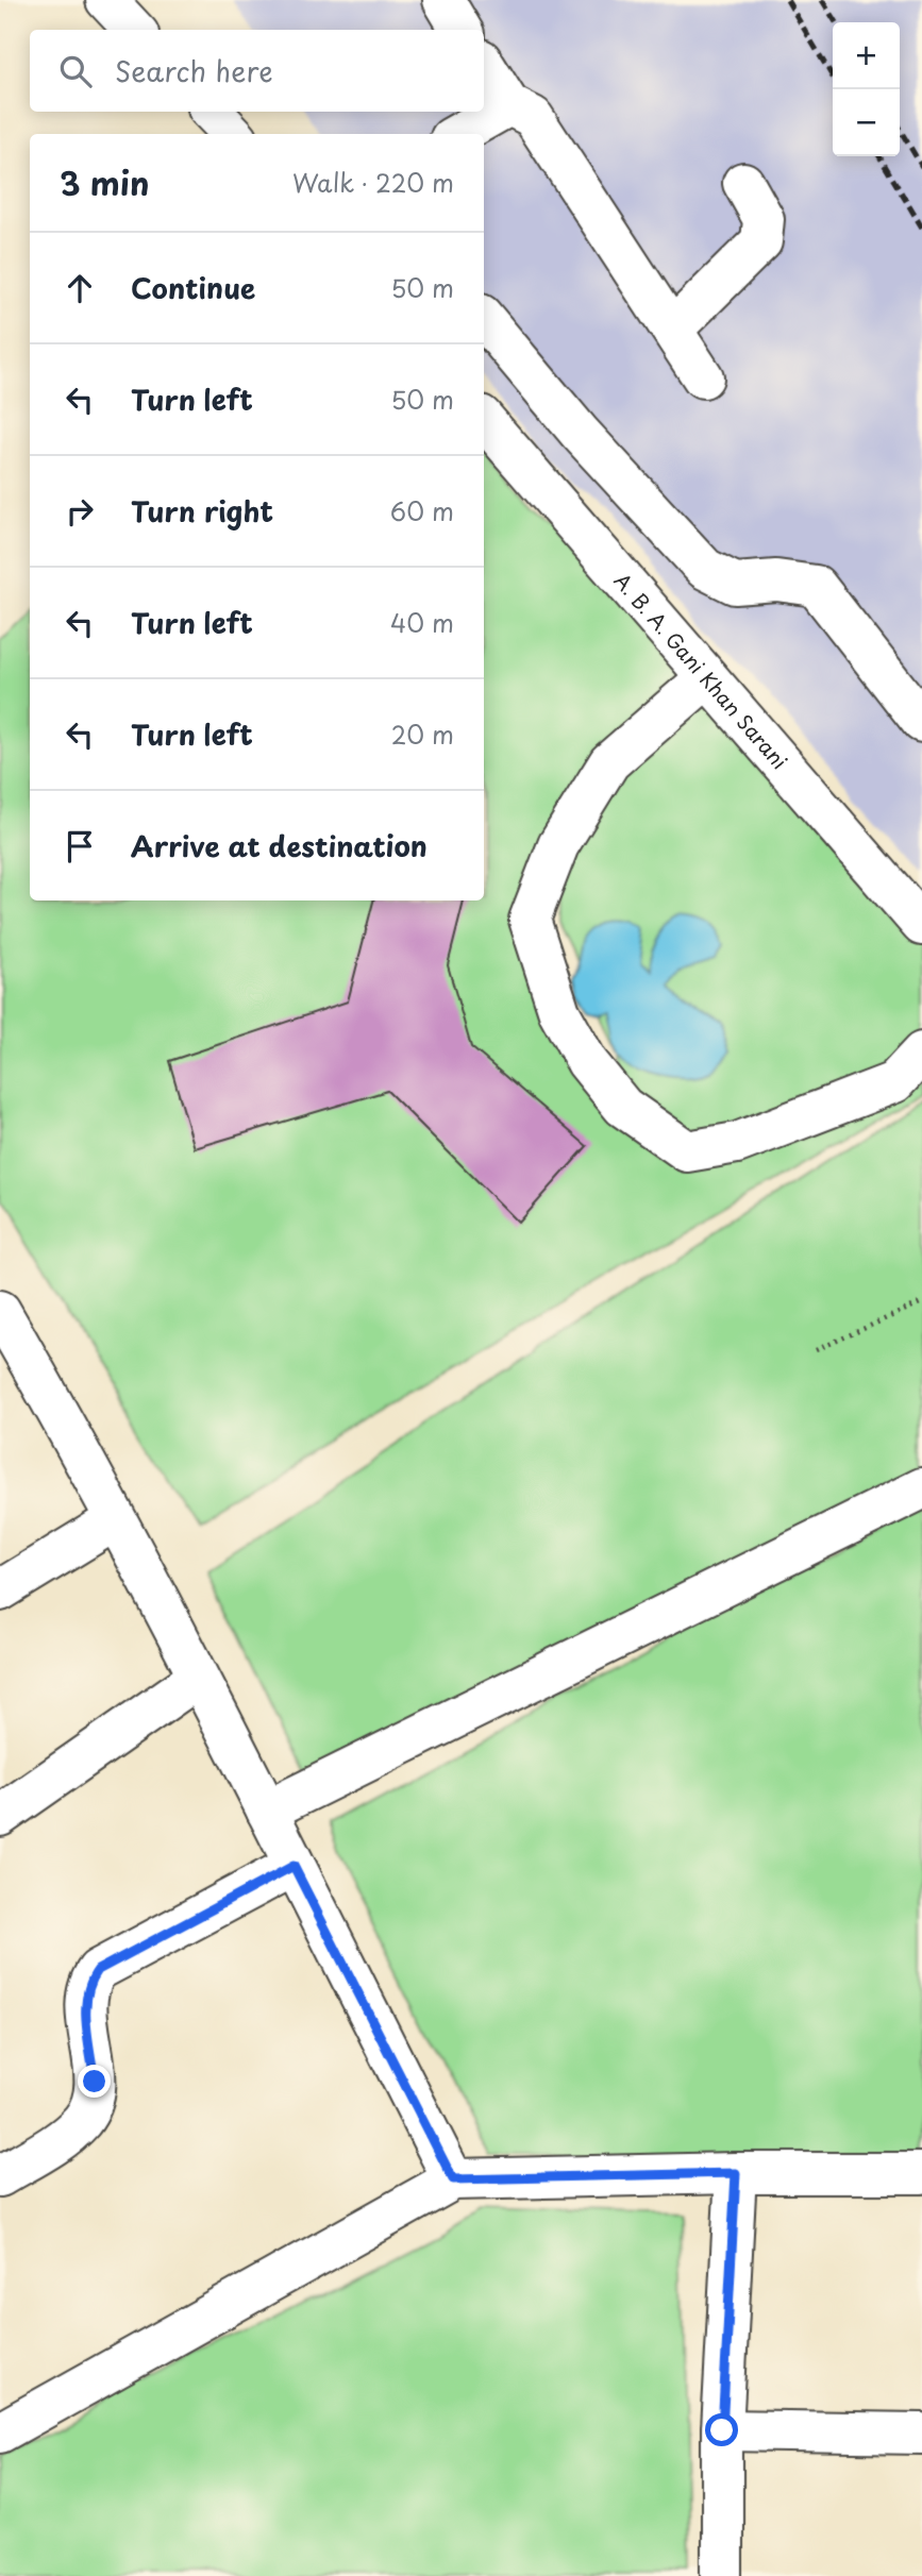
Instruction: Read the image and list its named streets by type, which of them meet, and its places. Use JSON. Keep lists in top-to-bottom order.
{
  "streets": {
    "street": ["A. B. A. Gani Khan Sarani"]
  },
  "page": {
    "map_buttons": ["+", "−"],
    "search": "Search here",
    "heading": ["3 min", "Walk · 220 m"],
    "list": [
      ["Continue", "50 m"],
      ["Turn left", "50 m"],
      ["Turn right", "60 m"],
      ["Turn left", "40 m"],
      ["Turn left", "20 m"],
      "Arrive at destination"
    ]
  }
}
